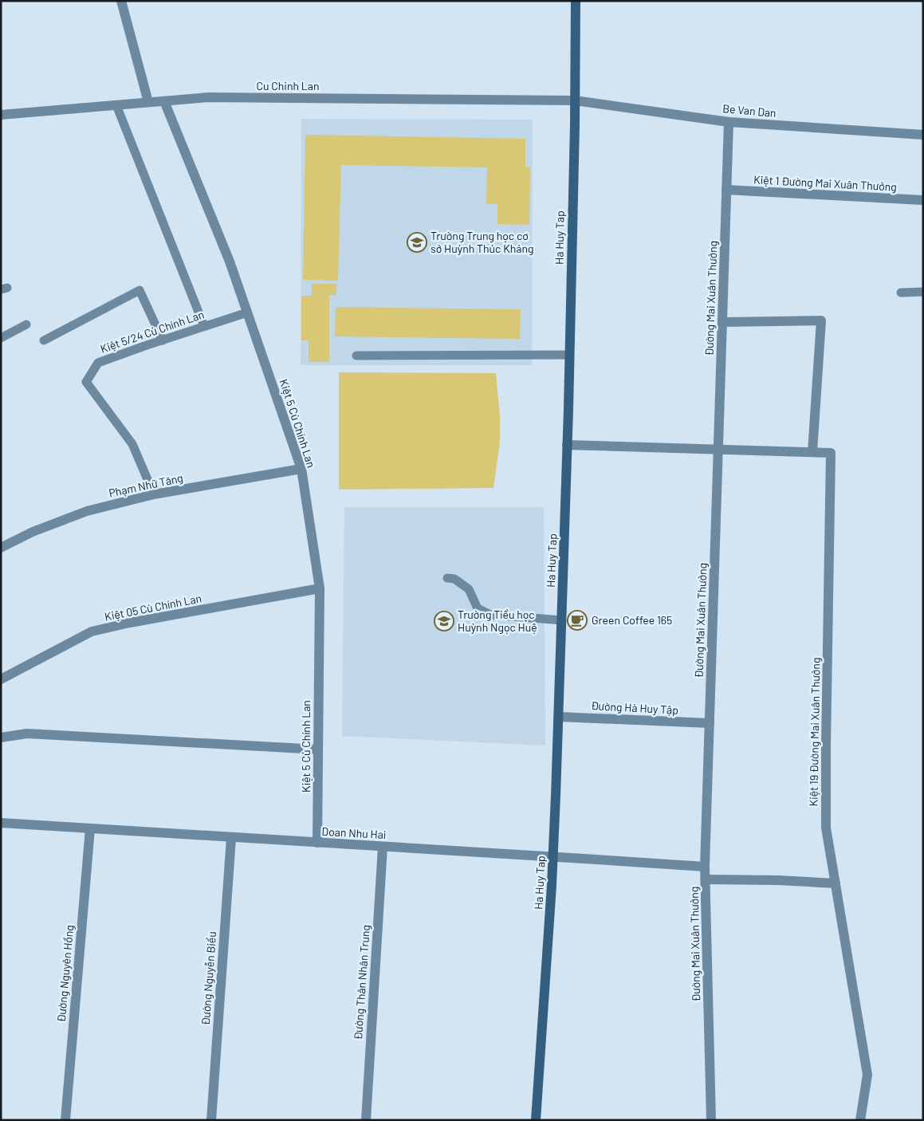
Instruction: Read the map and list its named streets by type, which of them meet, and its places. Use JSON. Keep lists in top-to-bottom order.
{
  "streets": {
    "street": [
      "Cu Chinh Lan",
      "Be Van Dan",
      "Kiệt 1 Đường Mai Xuân Thưởng",
      "Ha Huy Tap",
      "Đường Mai Xuân Thưởng",
      "Kiệt 5 Cù Chính Lan",
      "Phạm Nhữ Tăng",
      "Kiệt 05 Cù Chính Lan",
      "Đường Hà Huy Tập",
      "Kiệt 19 Đường Mai Xuân Thưởng",
      "Doan Nhu Hai",
      "Đường Nguyên Hồng",
      "Đường Nguyễn Biểu",
      "Đường Thân Nhân Trung"
    ],
    "lane": ["Kiệt 5/24 Cù Chính Lan"]
  },
  "crossings": [
    ["Cu Chinh Lan", "Be Van Dan"],
    ["Cu Chinh Lan", "Ha Huy Tap"],
    ["Cu Chinh Lan", "Kiệt 5 Cù Chính Lan"],
    ["Be Van Dan", "Ha Huy Tap"],
    ["Be Van Dan", "Đường Mai Xuân Thưởng"],
    ["Kiệt 1 Đường Mai Xuân Thưởng", "Đường Mai Xuân Thưởng"],
    ["Ha Huy Tap", "Đường Hà Huy Tập"],
    ["Ha Huy Tap", "Doan Nhu Hai"],
    ["Đường Mai Xuân Thưởng", "Đường Hà Huy Tập"],
    ["Đường Mai Xuân Thưởng", "Kiệt 19 Đường Mai Xuân Thưởng"],
    ["Đường Mai Xuân Thưởng", "Doan Nhu Hai"],
    ["Kiệt 5/24 Cù Chính Lan", "Kiệt 5 Cù Chính Lan"],
    ["Kiệt 5/24 Cù Chính Lan", "Phạm Nhữ Tăng"],
    ["Kiệt 5 Cù Chính Lan", "Phạm Nhữ Tăng"],
    ["Kiệt 5 Cù Chính Lan", "Kiệt 05 Cù Chính Lan"],
    ["Kiệt 5 Cù Chính Lan", "Doan Nhu Hai"],
    ["Doan Nhu Hai", "Đường Nguyên Hồng"],
    ["Doan Nhu Hai", "Đường Nguyễn Biểu"],
    ["Doan Nhu Hai", "Đường Thân Nhân Trung"]
  ],
  "places": {
    "school or university": ["Trường Trung học cơ sở Huỳnh Thúc Kháng", "Trường Tiểu học Huỳnh Ngọc Huệ"],
    "cafe": ["Green Coffee 165"]
  }
}
